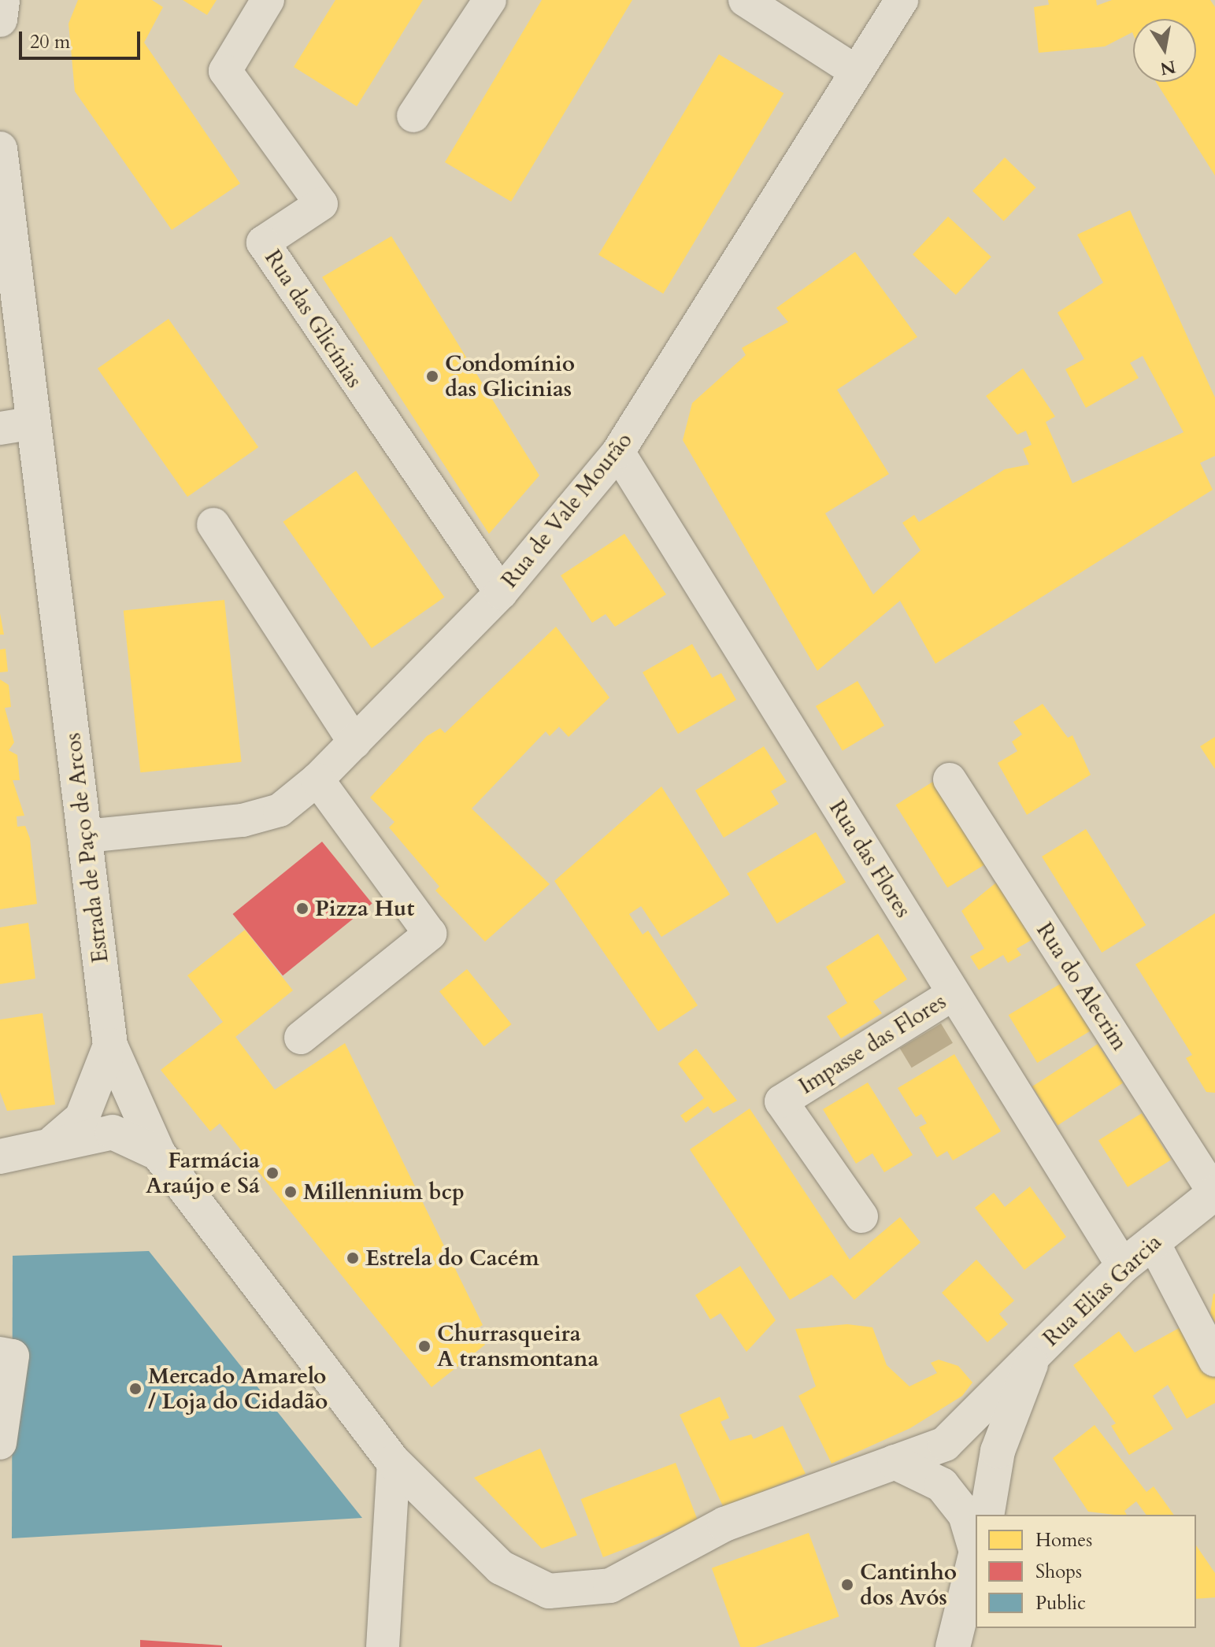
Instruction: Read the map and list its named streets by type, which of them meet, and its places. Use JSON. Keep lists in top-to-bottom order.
{
  "streets": {
    "street": [
      "Rua das Glicínias",
      "Rua de Vale Mourão",
      "Estrada de Paço de Arcos",
      "Rua das Flores",
      "Rua do Alecrim",
      "Impasse das Flores",
      "Rua Elias Garcia"
    ]
  },
  "crossings": [
    ["Rua das Glicínias", "Rua de Vale Mourão"],
    ["Rua de Vale Mourão", "Estrada de Paço de Arcos"],
    ["Rua de Vale Mourão", "Rua das Flores"],
    ["Estrada de Paço de Arcos", "Rua Elias Garcia"],
    ["Rua das Flores", "Impasse das Flores"],
    ["Rua das Flores", "Rua Elias Garcia"],
    ["Rua do Alecrim", "Rua Elias Garcia"]
  ],
  "places": [
    "Condomínio das Glicinias",
    "Pizza Hut",
    "Farmácia Araújo e Sá",
    "Millennium bcp",
    "Estrela do Cacém",
    "Churrasqueira A transmontana",
    "Mercado Amarelo / Loja do Cidadão",
    "Cantinho dos Avós"
  ],
  "legend": ["Homes", "Shops", "Public"],
  "scale_bar": "20 m",
  "north": "bottom"
}
